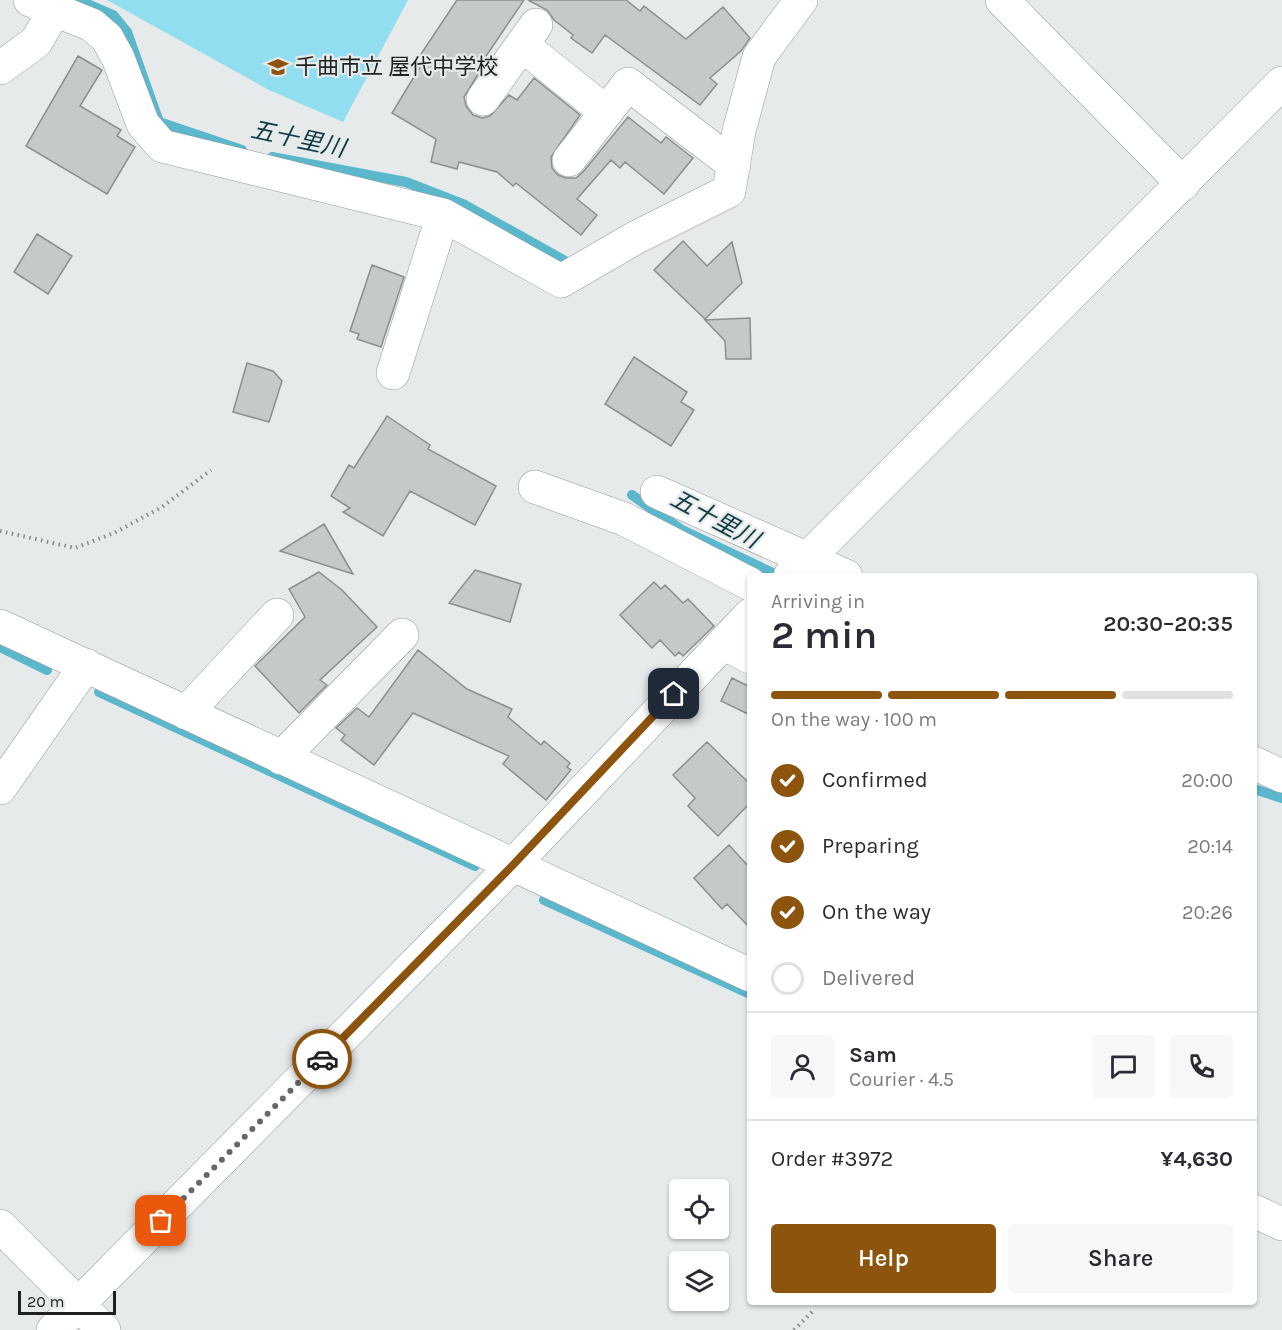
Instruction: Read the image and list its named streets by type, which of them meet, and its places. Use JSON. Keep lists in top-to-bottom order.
{
  "water": ["五十里川"],
  "places": {
    "school or university": ["千曲市立 屋代中学校"]
  },
  "scale_bar": "20 m",
  "page": {
    "heading": ["2 min", "Arriving in", "20:30–20:35"],
    "panel": [
      "Sam",
      "Courier · 4.5",
      "Order #3972",
      "¥4,630"
    ],
    "bar": "On the way · 100 m",
    "list": [
      ["Confirmed", "20:00"],
      ["Preparing", "20:14"],
      ["On the way", "20:26"],
      "Delivered"
    ],
    "buttons": ["Help", "Share"],
    "scale": "20 m"
  }
}
